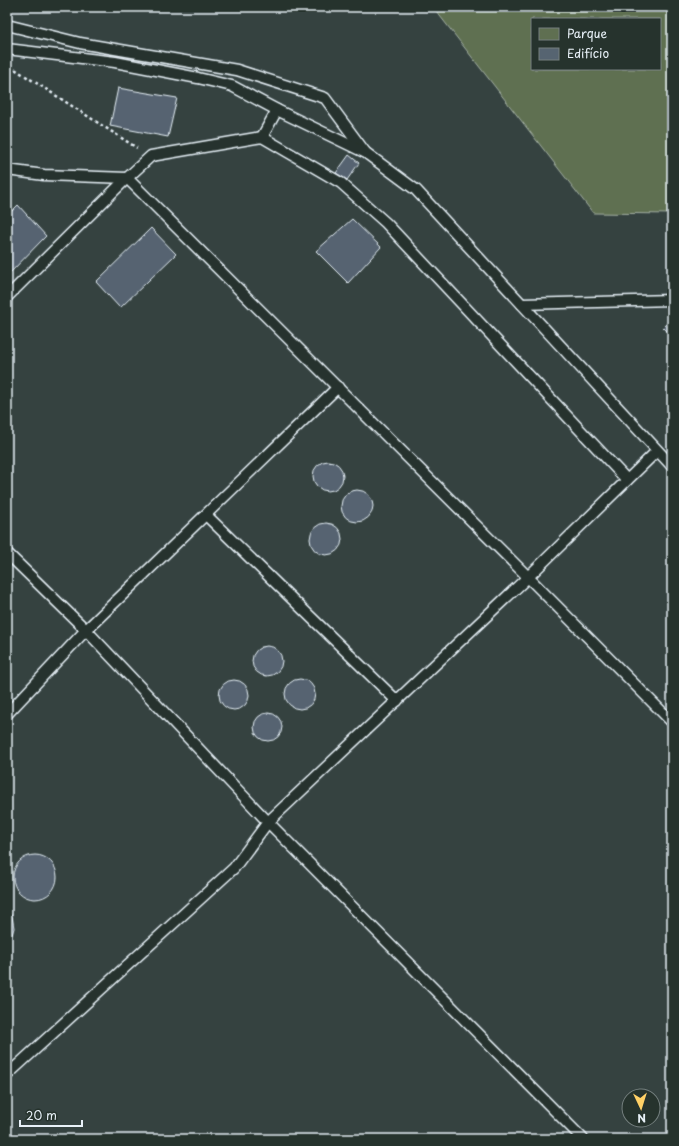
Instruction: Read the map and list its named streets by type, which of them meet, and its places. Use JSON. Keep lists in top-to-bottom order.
{
  "legend": ["Parque", "Edifício"],
  "scale_bar": "20 m",
  "north": "bottom"
}
